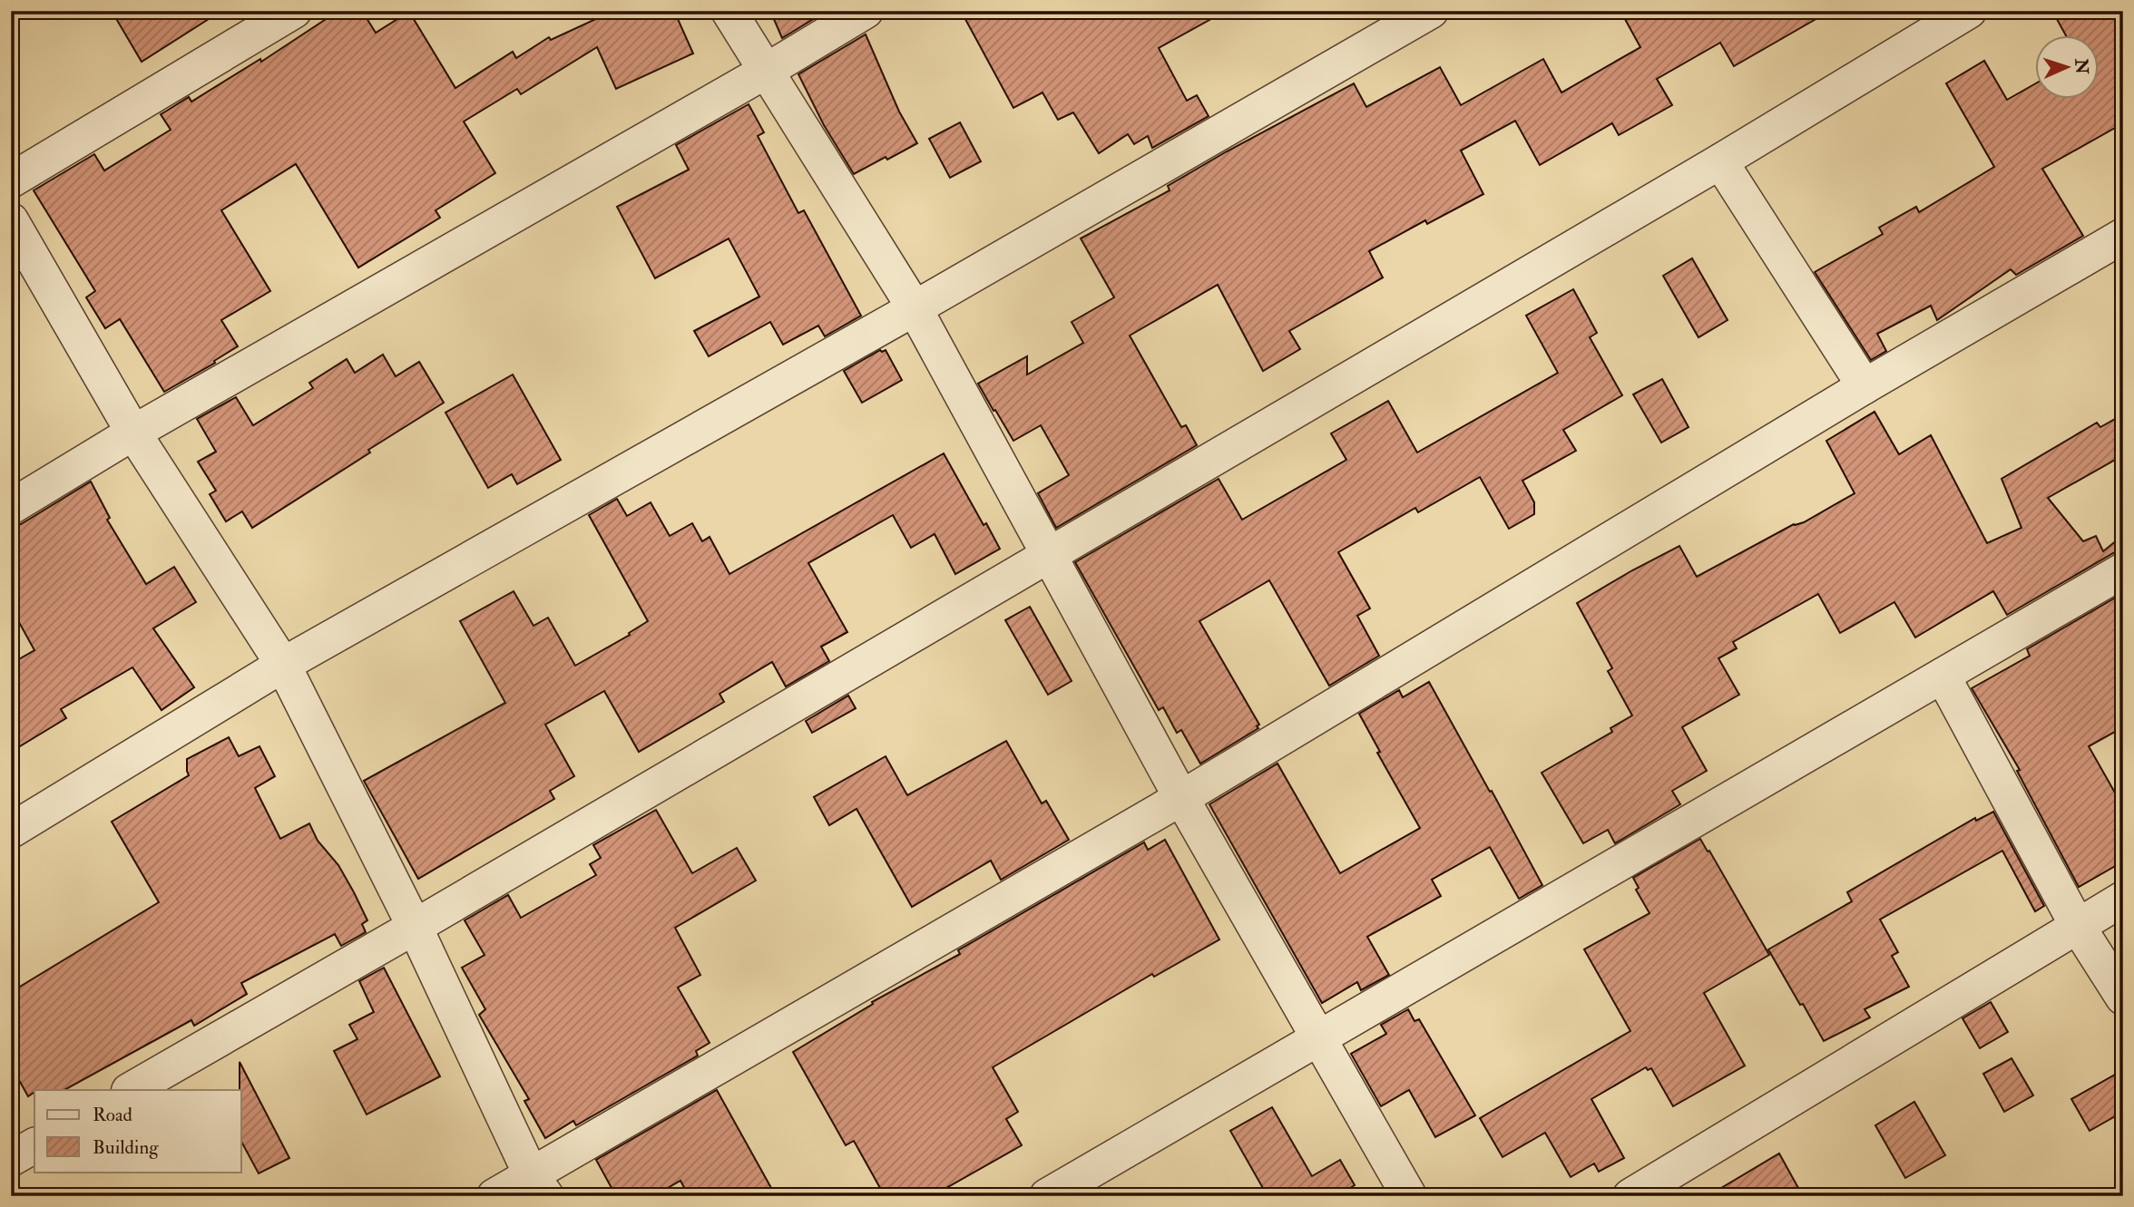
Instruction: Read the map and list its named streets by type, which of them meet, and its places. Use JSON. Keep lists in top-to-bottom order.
{
  "legend": ["Road", "Building"],
  "north": "right"
}
